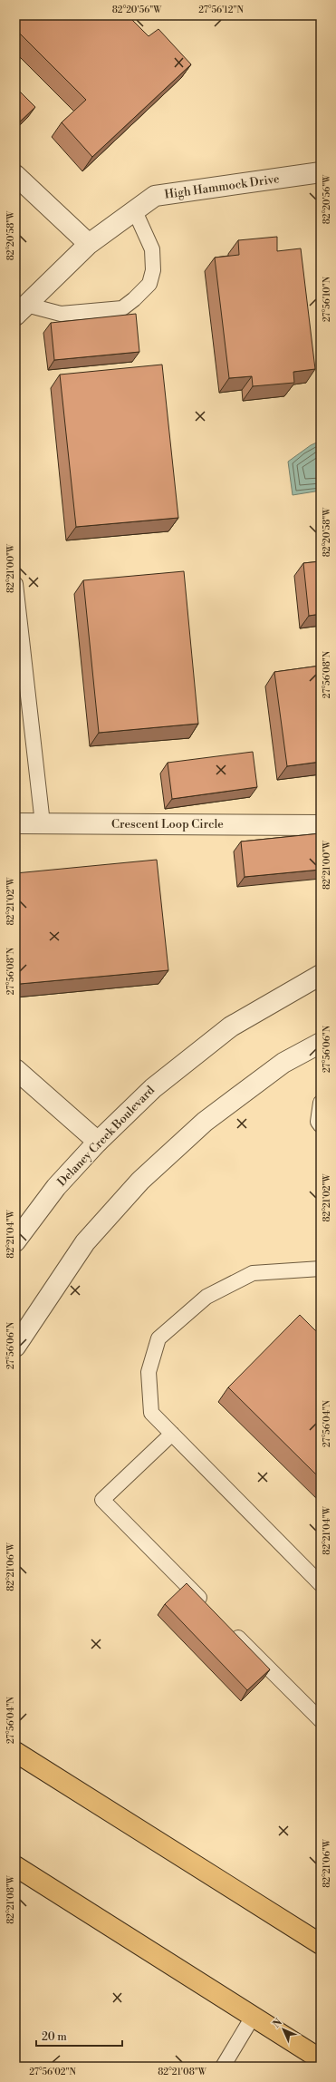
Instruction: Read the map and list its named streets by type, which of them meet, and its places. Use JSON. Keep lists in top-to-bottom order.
{
  "streets": {
    "street": ["High Hammock Drive", "Crescent Loop Circle", "Delaney Creek Boulevard"]
  },
  "scale_bar": "20 m",
  "north": "top left",
  "coordinates": [
    "82°20'56\"W",
    "27°56'12\"N",
    "82°20'58\"W",
    "27°56'10\"N",
    "82°21'00\"W",
    "27°56'08\"N",
    "82°21'02\"W",
    "27°56'06\"N",
    "82°21'04\"W",
    "27°56'04\"N",
    "82°21'06\"W",
    "82°21'08\"W",
    "27°56'02\"N"
  ]
}
